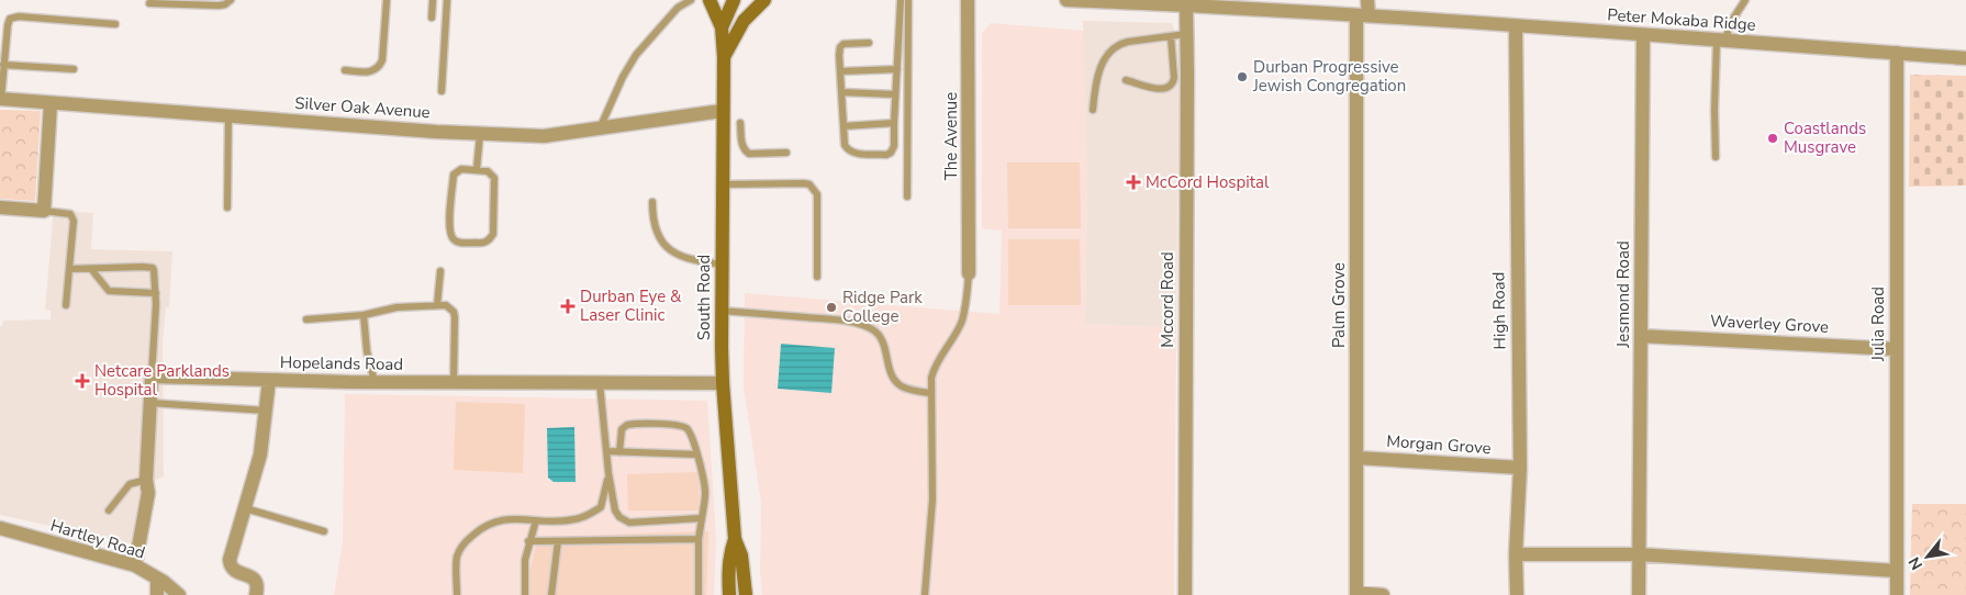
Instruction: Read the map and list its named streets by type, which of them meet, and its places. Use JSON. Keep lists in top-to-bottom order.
{
  "streets": {
    "main road": ["South Road"],
    "street": [
      "Peter Mokaba Ridge",
      "Silver Oak Avenue",
      "The Avenue",
      "Jesmond Road",
      "Mccord Road",
      "Palm Grove",
      "High Road",
      "Waverley Grove",
      "Julia Road",
      "Hopelands Road",
      "Morgan Grove",
      "Hartley Road"
    ]
  },
  "crossings": [
    ["Peter Mokaba Ridge", "Jesmond Road"],
    ["Peter Mokaba Ridge", "Mccord Road"],
    ["Peter Mokaba Ridge", "Palm Grove"],
    ["Peter Mokaba Ridge", "High Road"],
    ["Peter Mokaba Ridge", "Julia Road"],
    ["Silver Oak Avenue", "South Road"],
    ["Jesmond Road", "Waverley Grove"],
    ["South Road", "Hopelands Road"],
    ["Palm Grove", "Morgan Grove"],
    ["High Road", "Morgan Grove"],
    ["Waverley Grove", "Julia Road"]
  ],
  "places": {
    "other": ["Durban Progressive Jewish Congregation", "Coastlands Musgrave", "Ridge Park College"],
    "health": ["McCord Hospital", "Durban Eye & Laser Clinic", "Netcare Parklands Hospital"]
  },
  "north": "bottom left"
}
